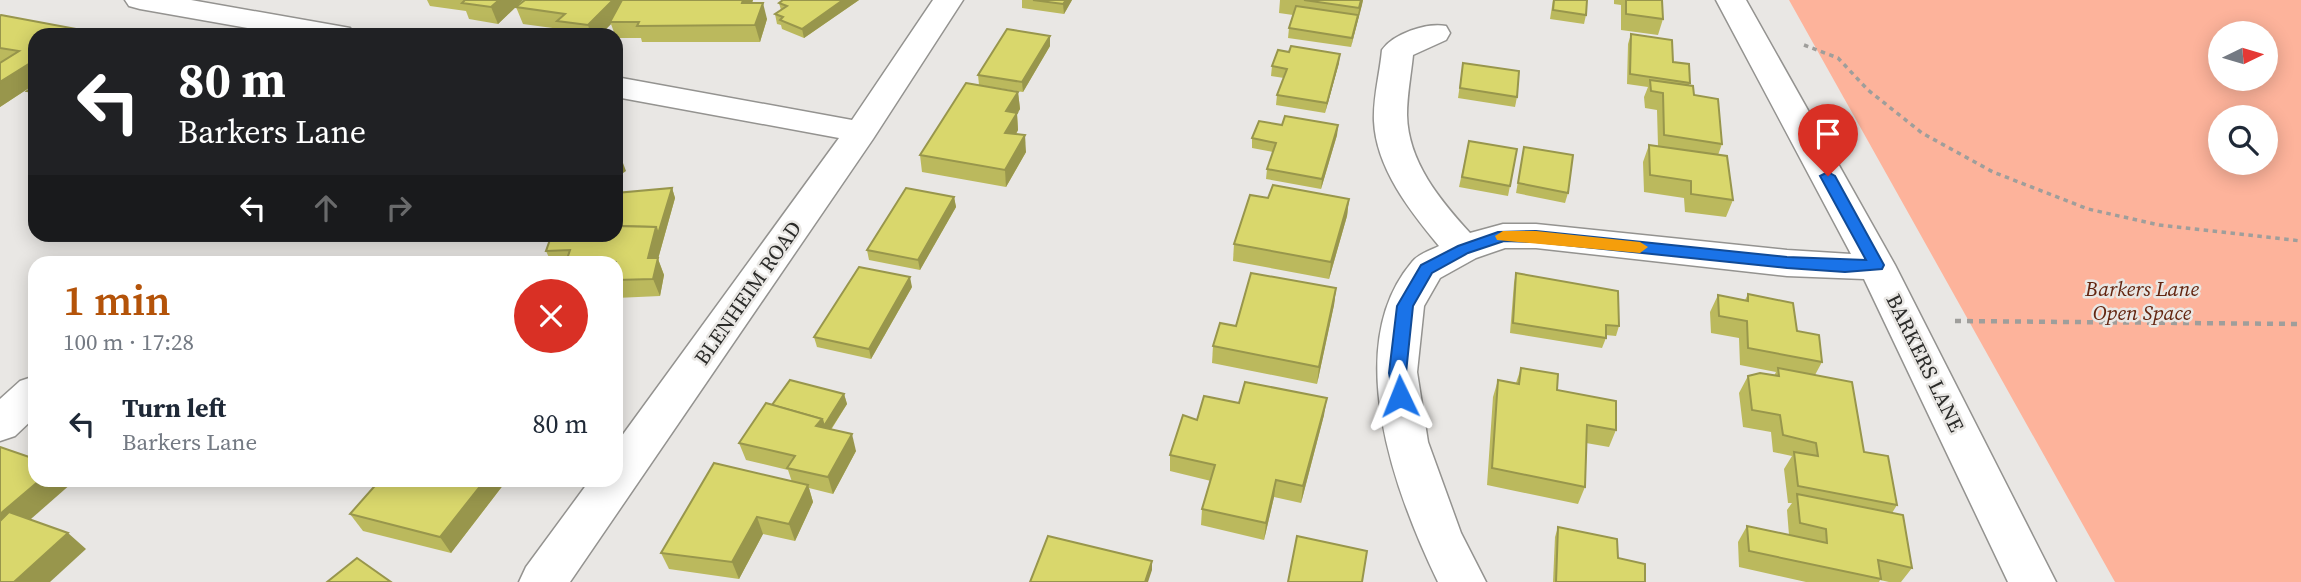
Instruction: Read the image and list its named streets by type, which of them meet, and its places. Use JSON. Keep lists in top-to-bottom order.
{
  "streets": {
    "street": ["BLENHEIM ROAD", "BARKERS LANE"]
  },
  "parks": ["Barkers Lane Open Space"],
  "north": "right",
  "page": {
    "turn": ["80 m", "Barkers Lane"],
    "heading": ["1 min", "100 m · 17:28"],
    "list": [
      {
        "name": "Turn left",
        "note": "Barkers Lane",
        "value": "80 m"
      }
    ]
  }
}
